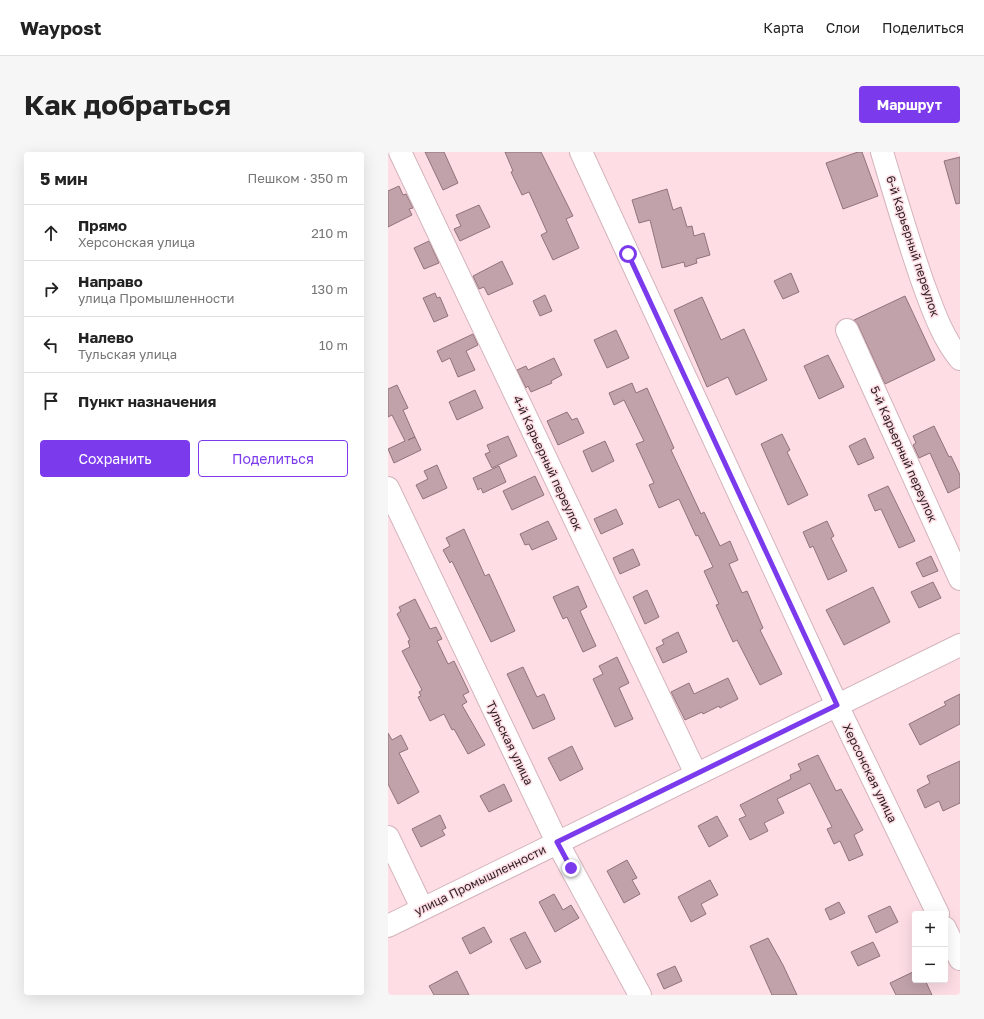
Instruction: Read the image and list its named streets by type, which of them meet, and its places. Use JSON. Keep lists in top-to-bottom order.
{
  "streets": {
    "street": [
      "6-й Карьерный переулок",
      "5-й Карьерный переулок",
      "4-й Карьерный переулок",
      "Тульская улица",
      "Херсонская улица",
      "улица Промышленности"
    ]
  },
  "crossings": [
    ["4-й Карьерный переулок", "улица Промышленности"],
    ["Тульская улица", "улица Промышленности"],
    ["Херсонская улица", "улица Промышленности"]
  ],
  "page": {
    "header": "Waypost",
    "nav": ["Карта", "Слои", "Поделиться"],
    "buttons": [
      "Маршрут",
      ["Сохранить", "Поделиться"]
    ],
    "title": "Как добраться",
    "heading": ["5 мин", "Пешком · 350 m"],
    "list": [
      ["Прямо", "Херсонская улица", "210 m"],
      ["Направо", "улица Промышленности", "130 m"],
      ["Налево", "Тульская улица", "10 m"],
      "Пункт назначения"
    ],
    "map_buttons": ["+", "−"]
  }
}
